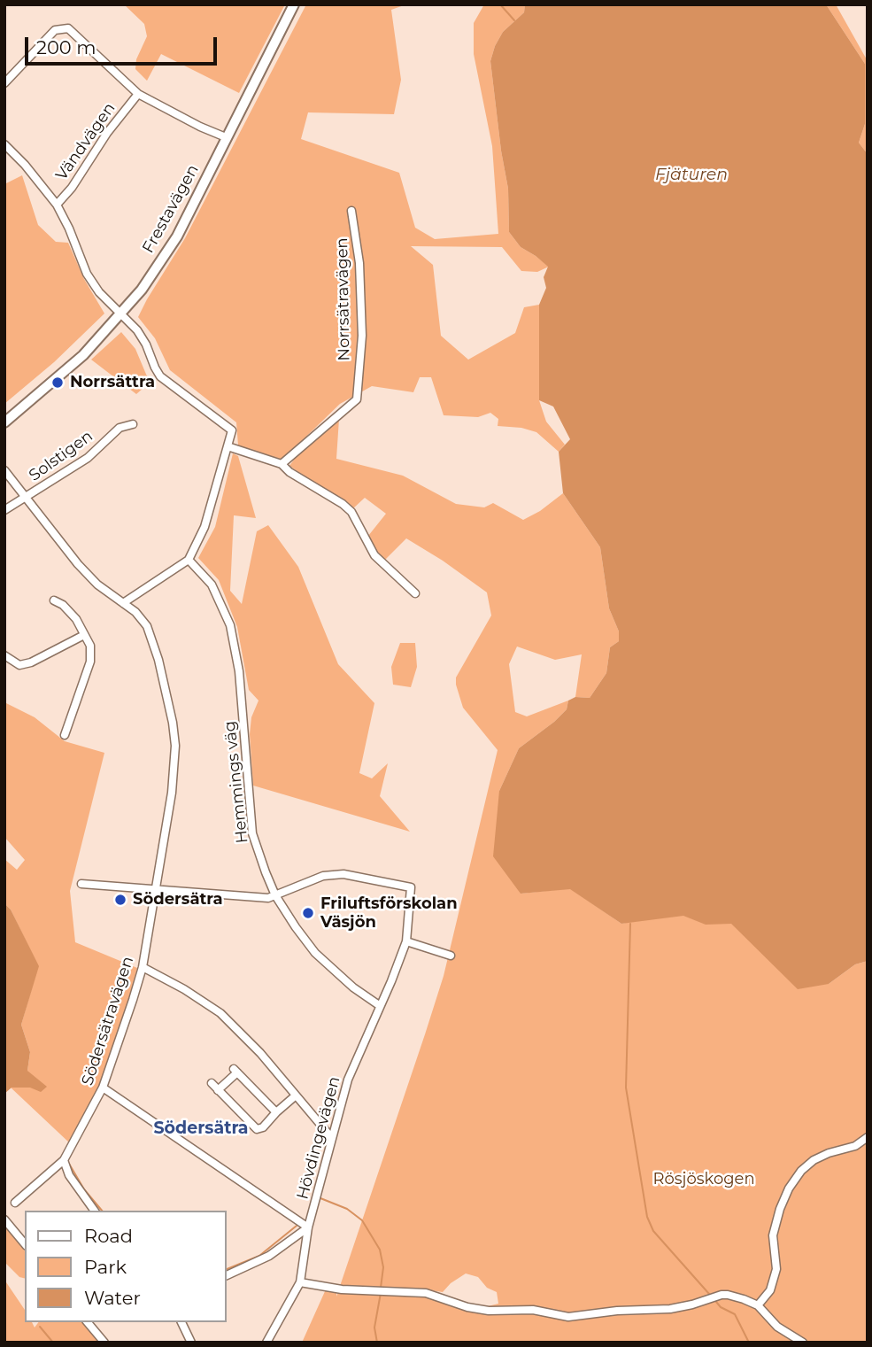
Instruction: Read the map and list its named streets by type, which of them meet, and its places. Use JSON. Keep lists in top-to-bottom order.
{
  "streets": {
    "street": [
      "Vändvägen",
      "Frestavägen",
      "Norrsätravägen",
      "Solstigen",
      "Hemmings väg",
      "Södersätravägen",
      "Hövdingevägen"
    ]
  },
  "crossings": [
    ["Solstigen", "Södersätravägen"],
    ["Hemmings väg", "Hövdingevägen"]
  ],
  "districts": ["Södersätra"],
  "water": ["Fjäturen"],
  "parks": ["Rösjöskogen"],
  "places": ["Norrsättra", "Södersätra", "Friluftsförskolan Väsjön"],
  "legend": ["Road", "Park", "Water"],
  "scale_bar": "200 m"
}
